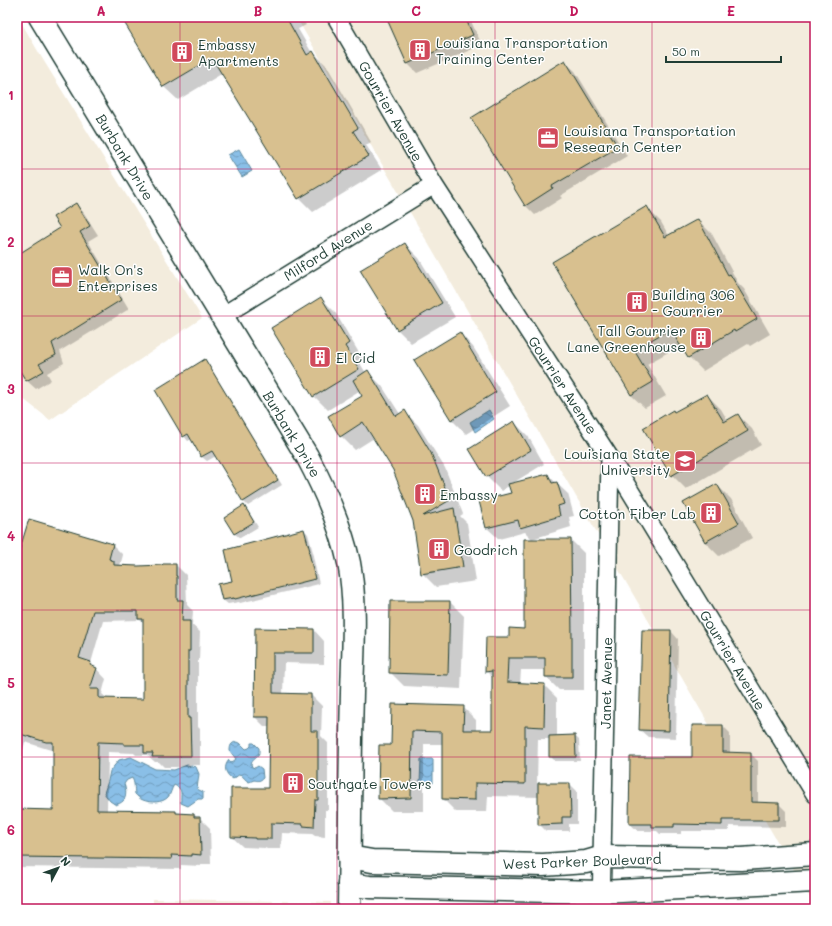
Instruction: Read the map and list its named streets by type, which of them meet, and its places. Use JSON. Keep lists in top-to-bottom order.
{
  "streets": {
    "main road": ["Burbank Drive", "West Parker Boulevard"],
    "street": ["Gourrier Avenue", "Milford Avenue", "Janet Avenue"]
  },
  "crossings": [
    ["Gourrier Avenue", "Milford Avenue"],
    ["Gourrier Avenue", "Janet Avenue"],
    ["Burbank Drive", "Milford Avenue"],
    ["Burbank Drive", "West Parker Boulevard"],
    ["Janet Avenue", "West Parker Boulevard"]
  ],
  "places": {
    "building": [
      "Louisiana Transportation Training Center",
      "Embassy Apartments",
      "Building 306 - Gourrier",
      "Tall Gourrier Lane Greenhouse",
      "El Cid",
      "Embassy",
      "Cotton Fiber Lab",
      "Goodrich",
      "Southgate Towers"
    ],
    "office": ["Louisiana Transportation Research Center", "Walk On's Enterprises"],
    "school or university": ["Louisiana State University"]
  },
  "scale_bar": "50 m",
  "north": "top right",
  "grid": {
    "columns": [
      "A",
      "B",
      "C",
      "D",
      "E"
    ],
    "rows": [
      "1",
      "2",
      "3",
      "4",
      "5",
      "6"
    ]
  }
}
